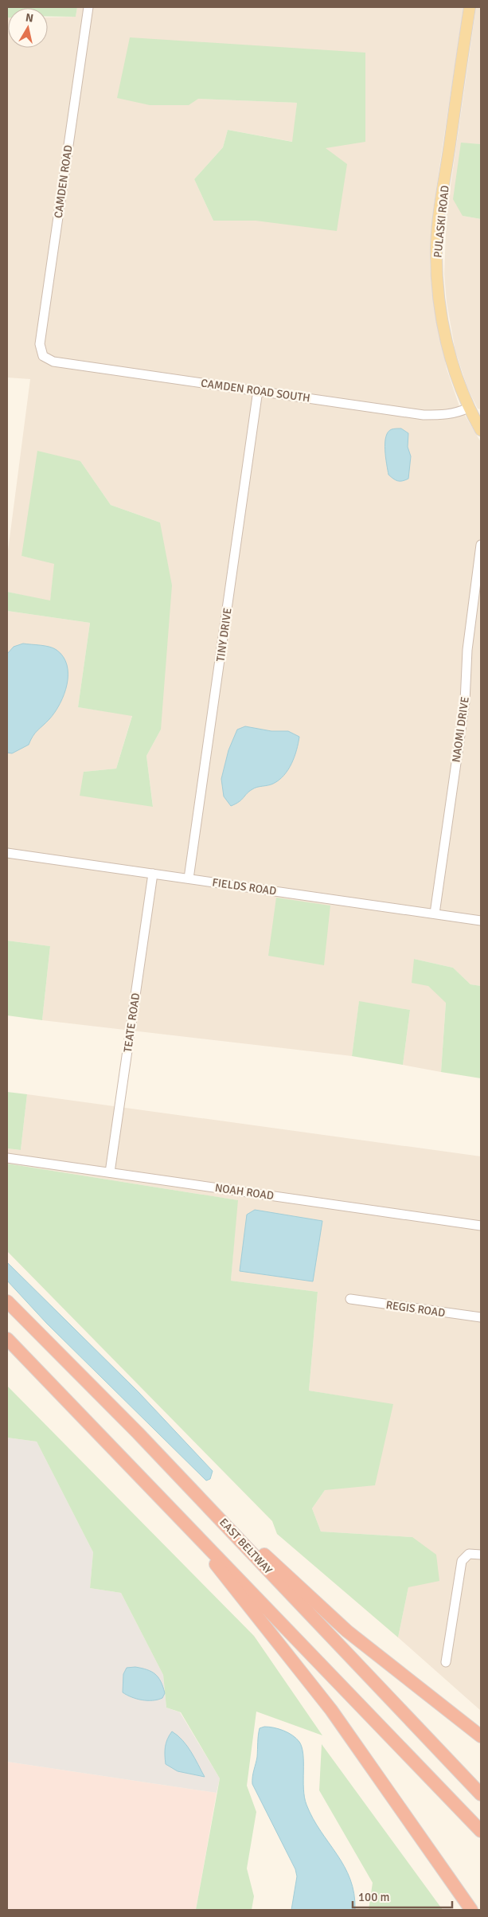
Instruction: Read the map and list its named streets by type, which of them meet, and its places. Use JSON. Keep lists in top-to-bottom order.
{
  "streets": {
    "highway": ["EAST BELTWAY"],
    "main road": ["PULASKI ROAD"],
    "street": [
      "CAMDEN ROAD",
      "CAMDEN ROAD SOUTH",
      "TINY DRIVE",
      "NAOMI DRIVE",
      "FIELDS ROAD",
      "TEATE ROAD",
      "NOAH ROAD",
      "REGIS ROAD"
    ]
  },
  "crossings": [
    ["CAMDEN ROAD", "CAMDEN ROAD SOUTH"],
    ["PULASKI ROAD", "CAMDEN ROAD SOUTH"],
    ["CAMDEN ROAD SOUTH", "TINY DRIVE"],
    ["TINY DRIVE", "FIELDS ROAD"],
    ["NAOMI DRIVE", "FIELDS ROAD"],
    ["FIELDS ROAD", "TEATE ROAD"],
    ["TEATE ROAD", "NOAH ROAD"]
  ],
  "scale_bar": "100 m",
  "north": "top"
}
